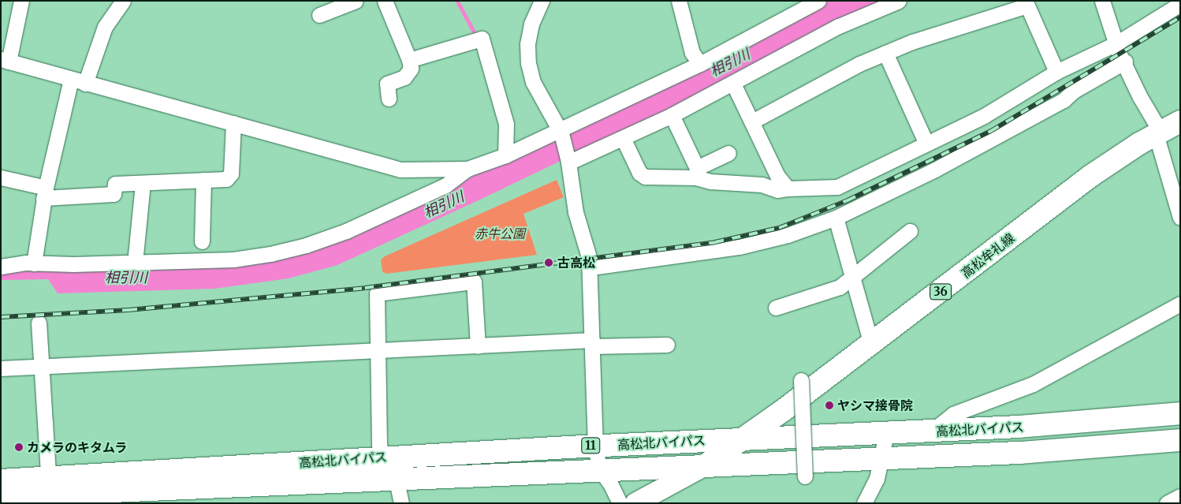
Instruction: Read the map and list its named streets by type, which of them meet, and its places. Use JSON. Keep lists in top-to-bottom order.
{
  "streets": {
    "main road": [
      "高松牟礼線",
      "36",
      "高松北バイパス",
      "11"
    ]
  },
  "crossings": [
    ["高松牟礼線", "高松北バイパス"]
  ],
  "water": ["相引川"],
  "parks": ["赤牛公園"],
  "places": ["古高松", "ヤシマ接骨院", "カメラのキタムラ"]
}
